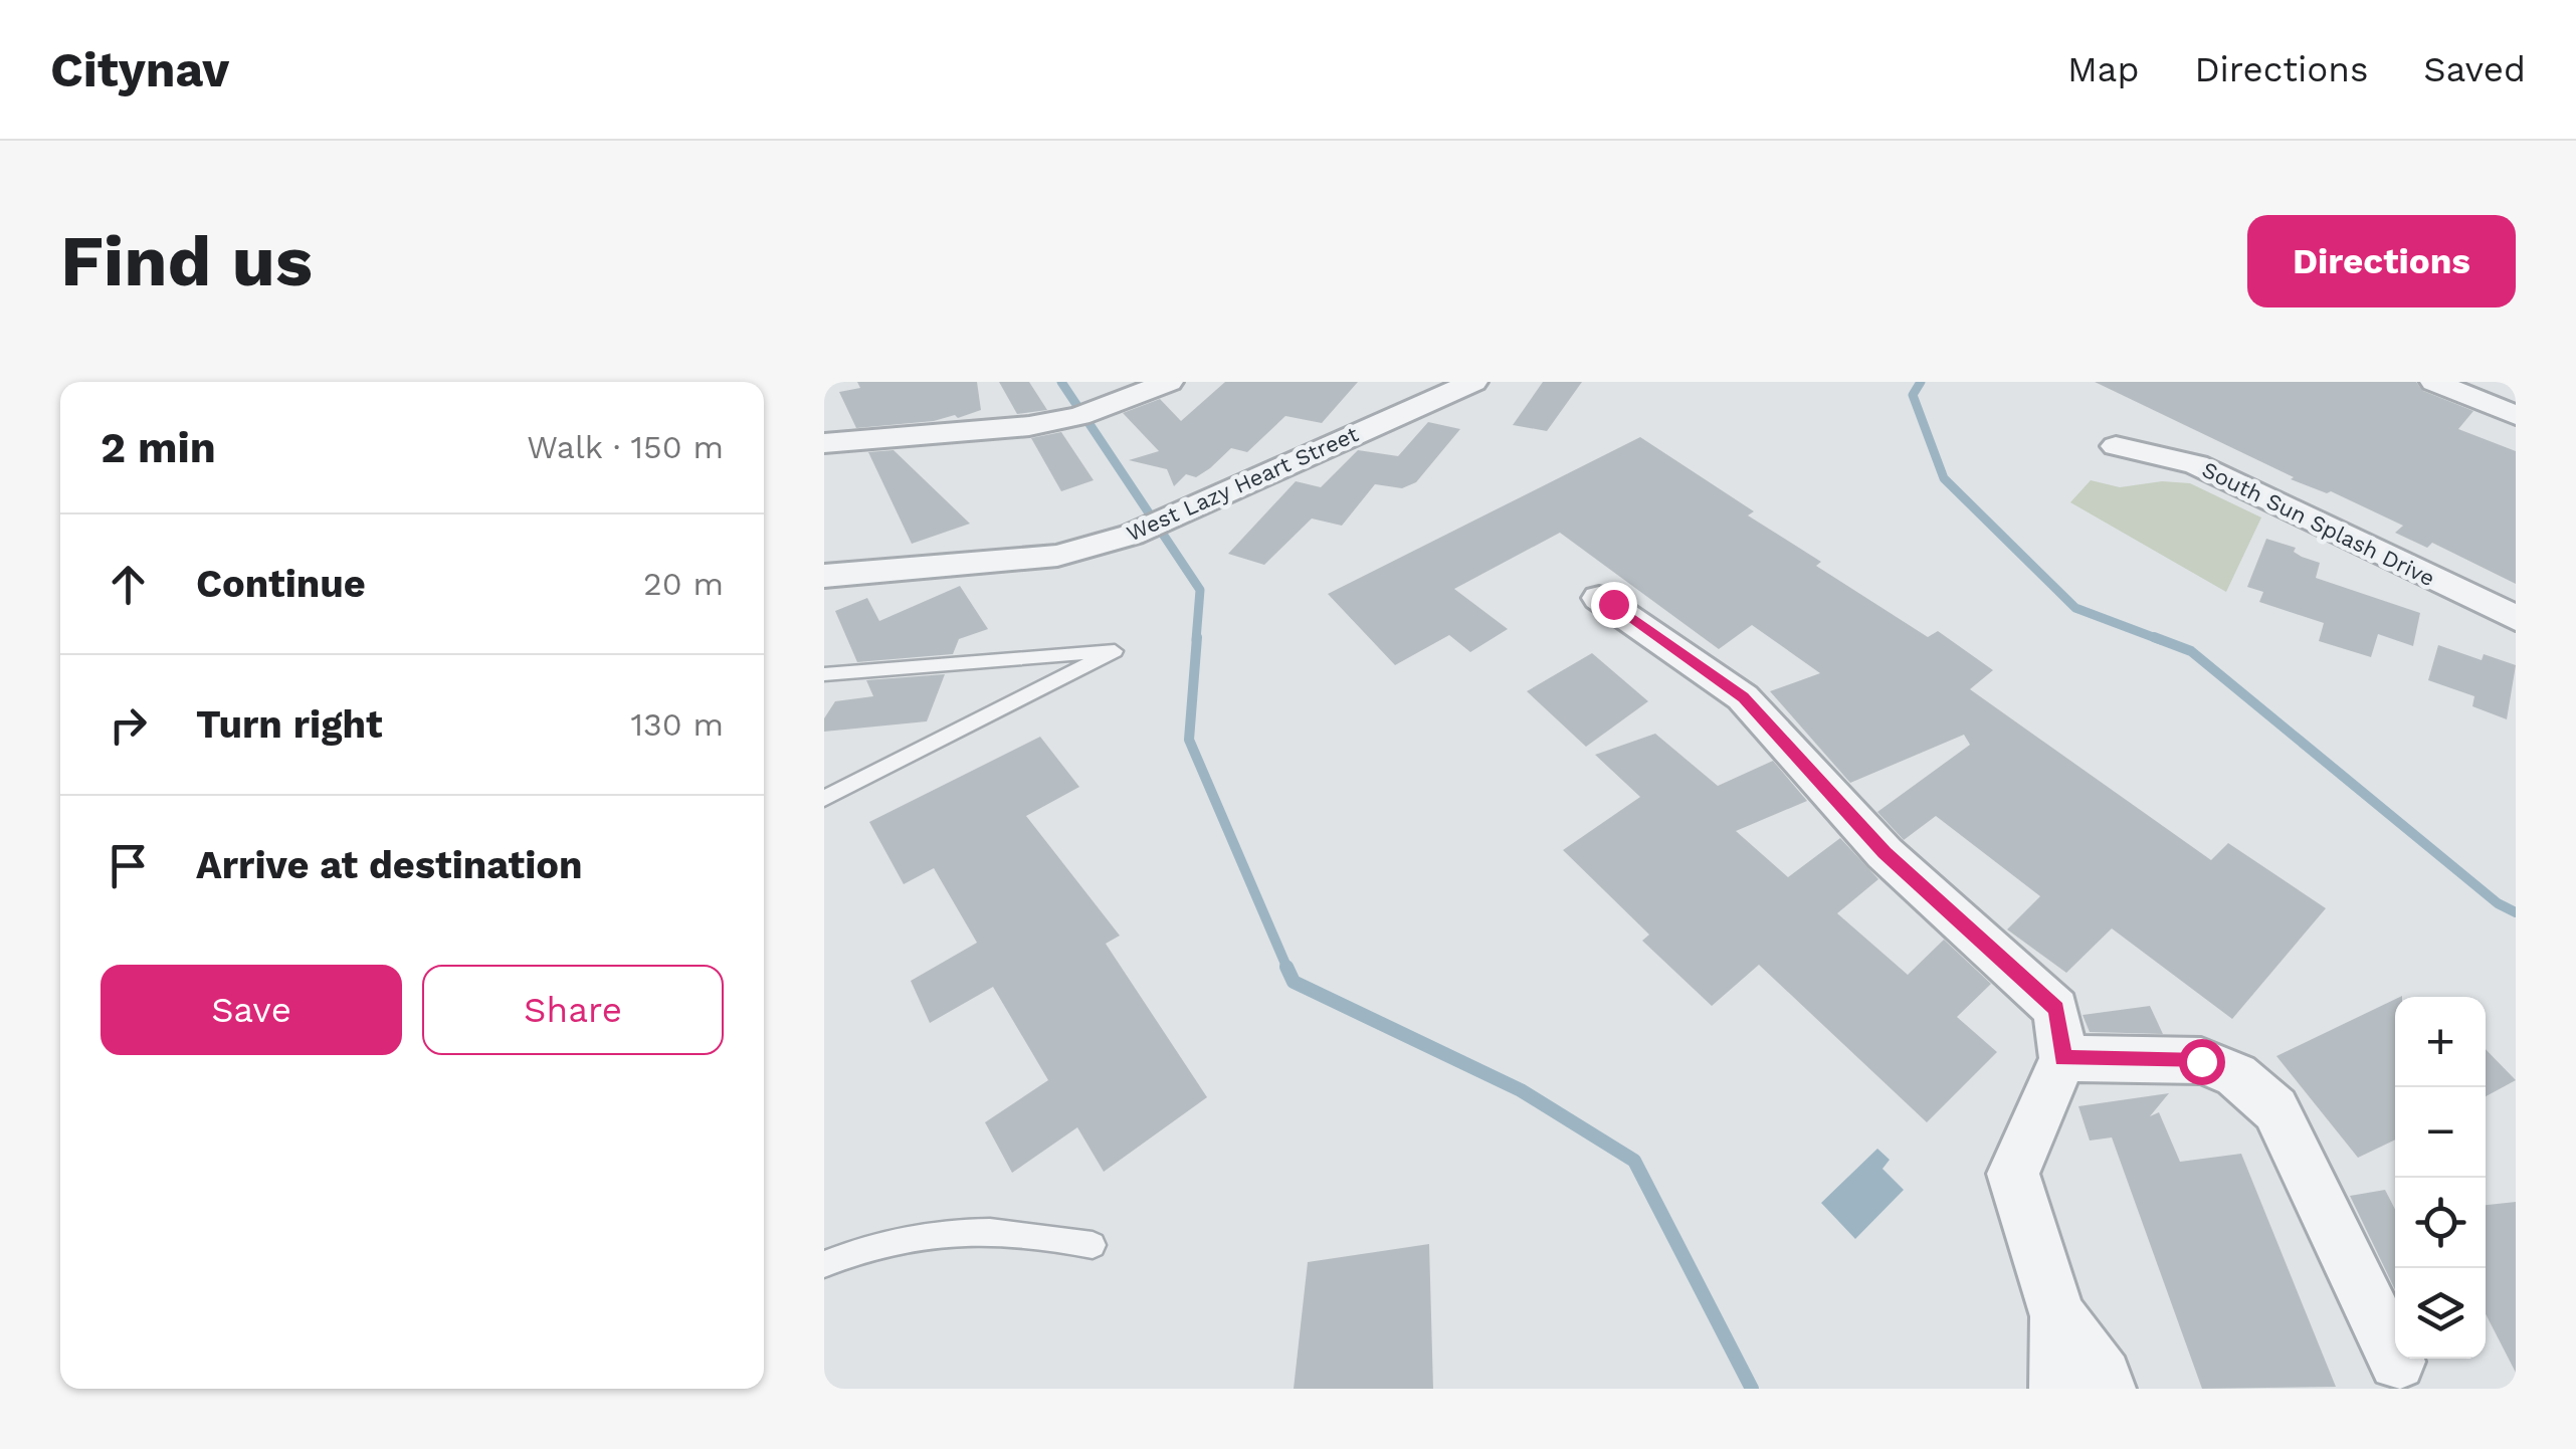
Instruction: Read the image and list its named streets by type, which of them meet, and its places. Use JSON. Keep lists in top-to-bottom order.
{
  "streets": {
    "street": ["West Lazy Heart Street", "South Sun Splash Drive"]
  },
  "page": {
    "header": "Citynav",
    "nav": ["Map", "Directions", "Saved"],
    "buttons": [
      "Directions",
      ["Save", "Share"]
    ],
    "title": "Find us",
    "heading": ["2 min", "Walk · 150 m"],
    "list": [
      ["Continue", "20 m"],
      ["Turn right", "130 m"],
      "Arrive at destination"
    ],
    "map_buttons": ["+", "−"]
  }
}
